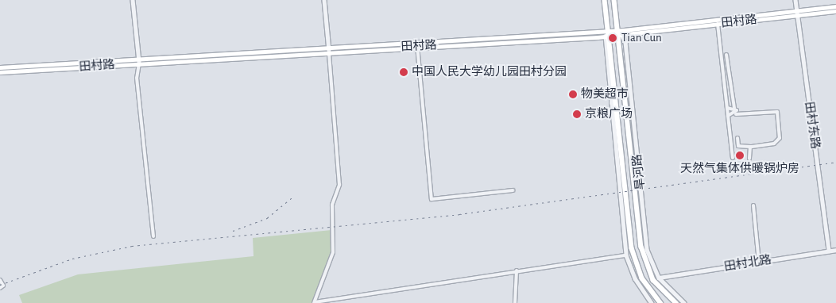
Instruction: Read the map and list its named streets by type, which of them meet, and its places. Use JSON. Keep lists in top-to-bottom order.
{
  "streets": {
    "main road": ["田村路", "旱河路"],
    "street": ["田村东路", "田村北路"]
  },
  "crossings": [
    ["田村路", "田村东路"],
    ["田村路", "旱河路"],
    ["田村东路", "田村北路"],
    ["旱河路", "田村北路"]
  ],
  "places": [
    "Tian Cun",
    "中国人民大学幼儿园田村分园",
    "物美超市",
    "京粮广场",
    "天然气集体供暖锅炉房"
  ]
}
